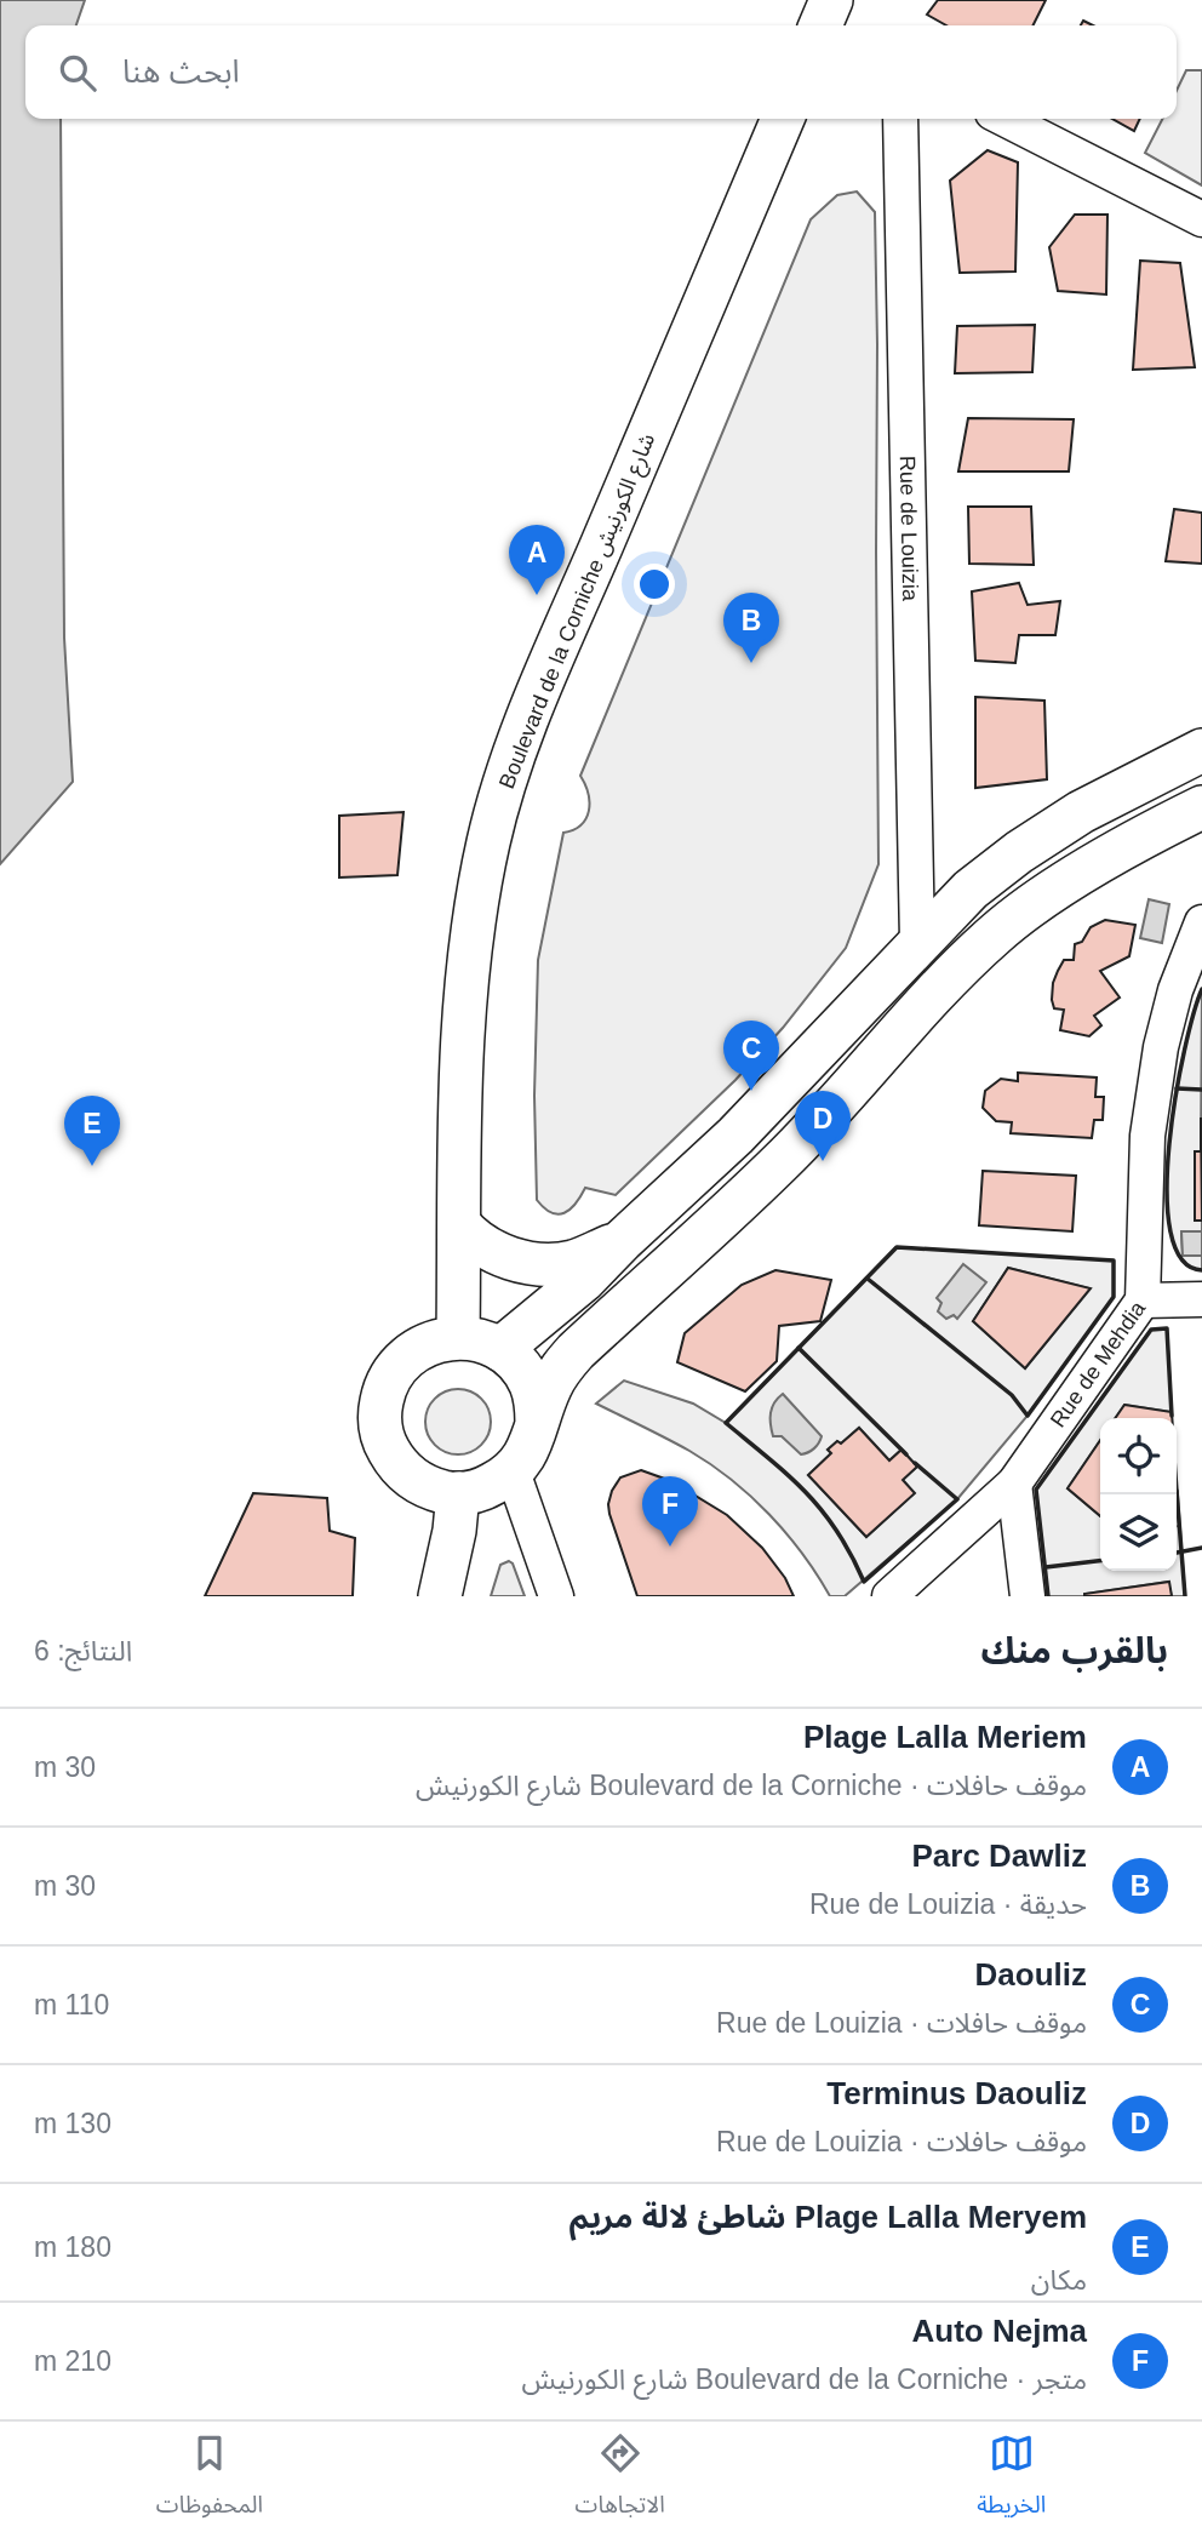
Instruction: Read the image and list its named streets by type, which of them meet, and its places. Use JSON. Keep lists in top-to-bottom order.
{
  "streets": {
    "main road": ["Boulevard de la Corniche شارع الكورنيش"],
    "street": ["Rue de Louizia", "Rue de Mehdia"]
  },
  "page": {
    "search": "ابحث هنا",
    "pins": [
      "A",
      "B",
      "C",
      "D",
      "E",
      "F"
    ],
    "heading": ["بالقرب منك", "النتائج: 6"],
    "list": [
      {
        "mark": "A",
        "name": "Plage Lalla Meriem",
        "note": "موقف حافلات · Boulevard de la Corniche شارع الكورنيش",
        "value": "30 m"
      },
      {
        "mark": "B",
        "name": "Parc Dawliz",
        "note": "حديقة · Rue de Louizia",
        "value": "30 m"
      },
      {
        "mark": "C",
        "name": "Daouliz",
        "note": "موقف حافلات · Rue de Louizia",
        "value": "110 m"
      },
      {
        "mark": "D",
        "name": "Terminus Daouliz",
        "note": "موقف حافلات · Rue de Louizia",
        "value": "130 m"
      },
      {
        "mark": "E",
        "name": "Plage Lalla Meryem شاطئ لالة مريم",
        "note": "مكان",
        "value": "180 m"
      },
      {
        "mark": "F",
        "name": "Auto Nejma",
        "note": "متجر · Boulevard de la Corniche شارع الكورنيش",
        "value": "210 m"
      }
    ],
    "nav": ["الخريطة", "الاتجاهات", "المحفوظات"]
  }
}
